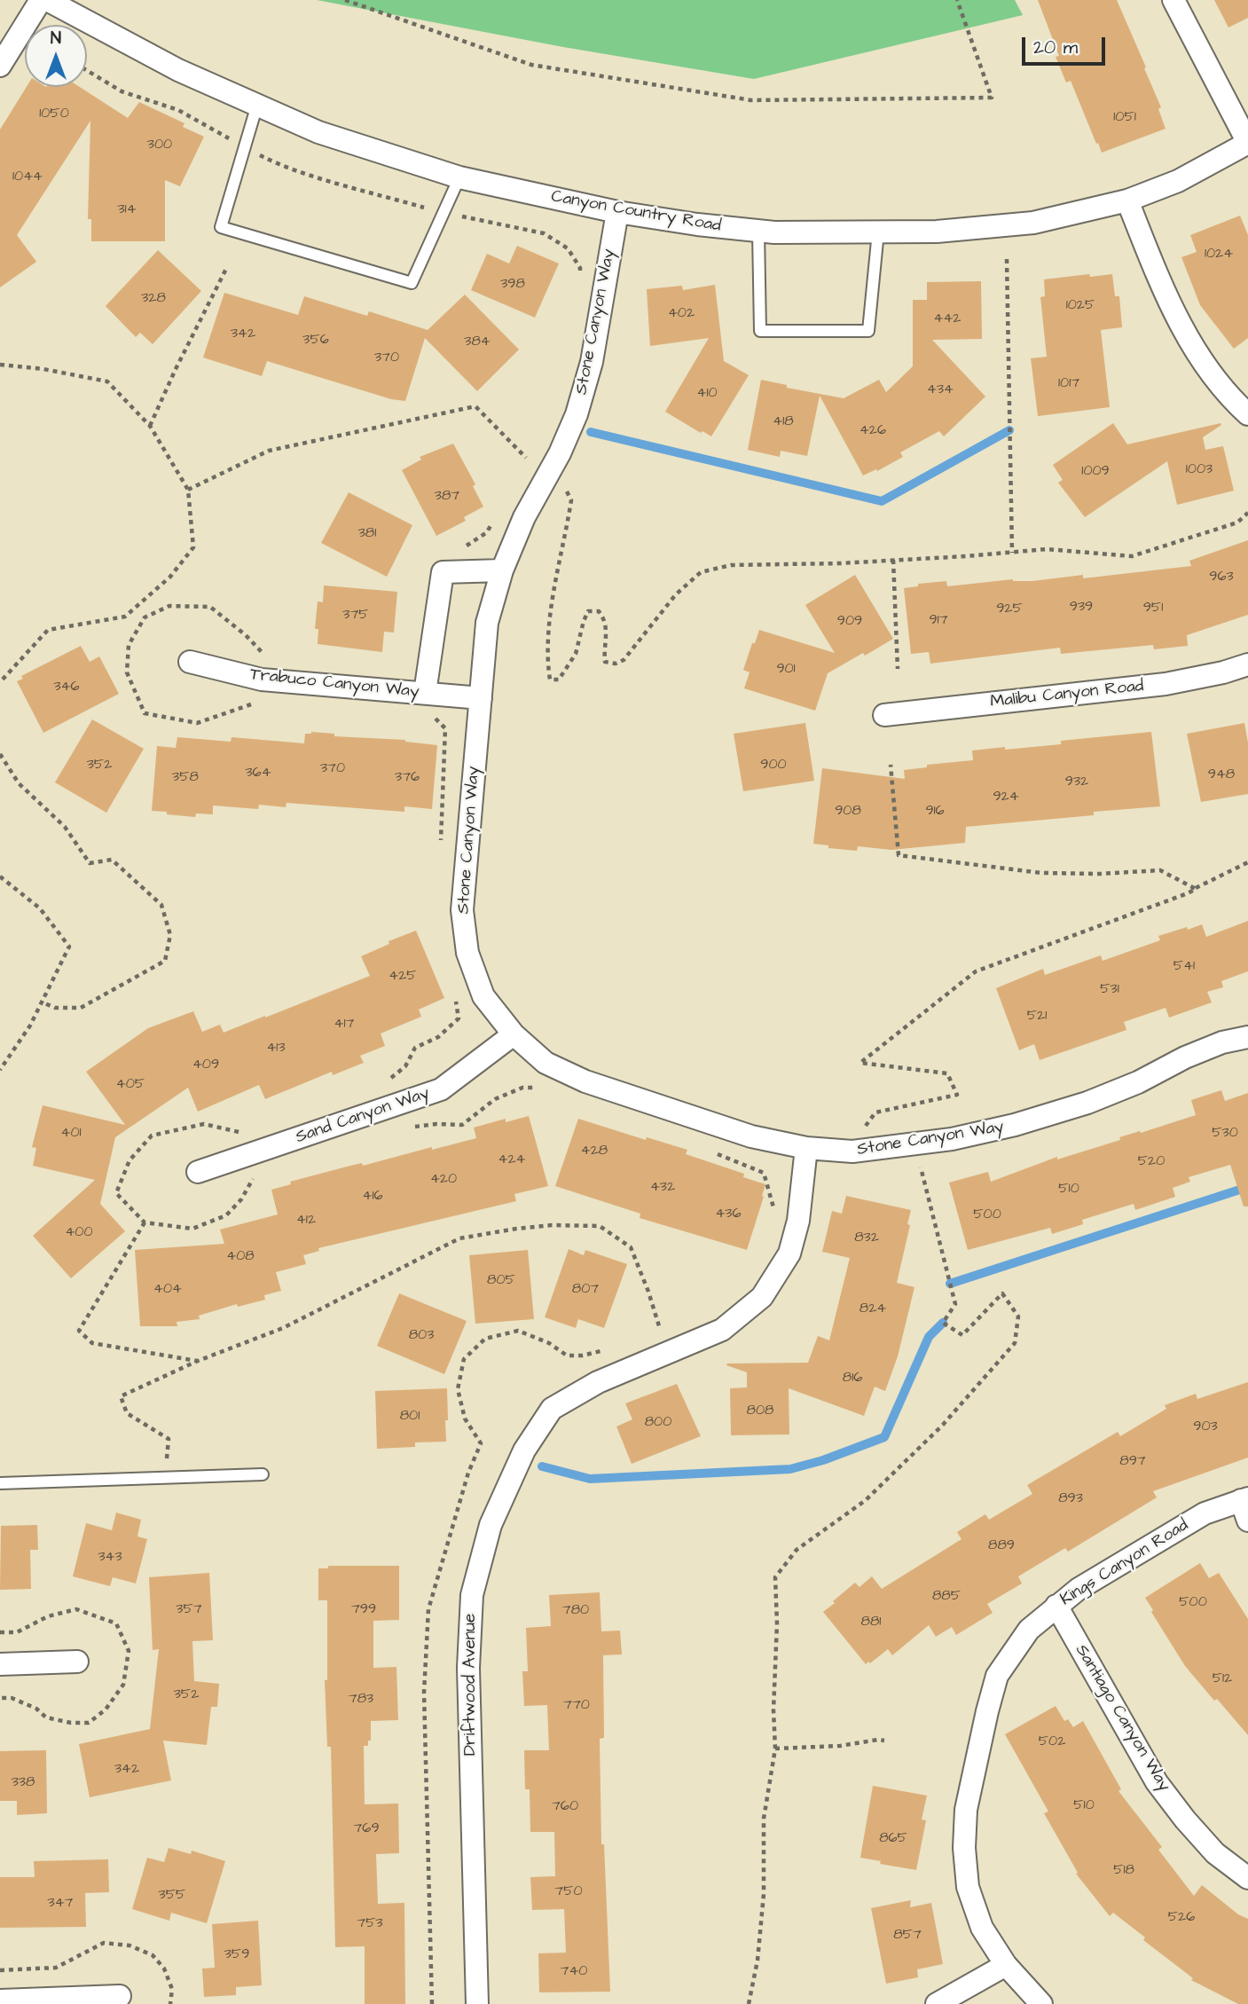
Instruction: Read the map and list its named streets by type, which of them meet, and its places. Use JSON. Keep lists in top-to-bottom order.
{
  "streets": {
    "street": [
      "Canyon Country Road",
      "Stone Canyon Way",
      "Trabuco Canyon Way",
      "Malibu Canyon Road",
      "Sand Canyon Way",
      "Kings Canyon Road",
      "Driftwood Avenue",
      "Santiago Canyon Way"
    ]
  },
  "crossings": [
    ["Canyon Country Road", "Stone Canyon Way"],
    ["Stone Canyon Way", "Trabuco Canyon Way"],
    ["Stone Canyon Way", "Sand Canyon Way"],
    ["Stone Canyon Way", "Driftwood Avenue"],
    ["Kings Canyon Road", "Santiago Canyon Way"]
  ],
  "house_numbers": [
    "1050",
    "1051",
    "300",
    "1044",
    "314",
    "1024",
    "398",
    "328",
    "1025",
    "402",
    "442",
    "342",
    "356",
    "384",
    "370",
    "1017",
    "434",
    "410",
    "418",
    "426",
    "1003",
    "1009",
    "387",
    "381",
    "963",
    "939",
    "951",
    "925",
    "375",
    "917",
    "909",
    "901",
    "346",
    "352",
    "900",
    "370",
    "364",
    "948",
    "358",
    "376",
    "932",
    "924",
    "908",
    "916",
    "541",
    "425",
    "531",
    "521",
    "417",
    "413",
    "409",
    "405",
    "401",
    "530",
    "428",
    "424",
    "520",
    "420",
    "432",
    "510",
    "416",
    "436",
    "500",
    "412",
    "400",
    "832",
    "408",
    "805",
    "404",
    "807",
    "824",
    "803",
    "816",
    "808",
    "801",
    "800",
    "903",
    "897",
    "893",
    "889",
    "343",
    "885",
    "500",
    "357",
    "799",
    "780",
    "881",
    "512",
    "352",
    "783",
    "770",
    "502",
    "342",
    "338",
    "510",
    "760",
    "769",
    "865",
    "518",
    "750",
    "355",
    "347",
    "526",
    "753",
    "857",
    "359",
    "740"
  ],
  "scale_bar": "20 m",
  "north": "top"
}
